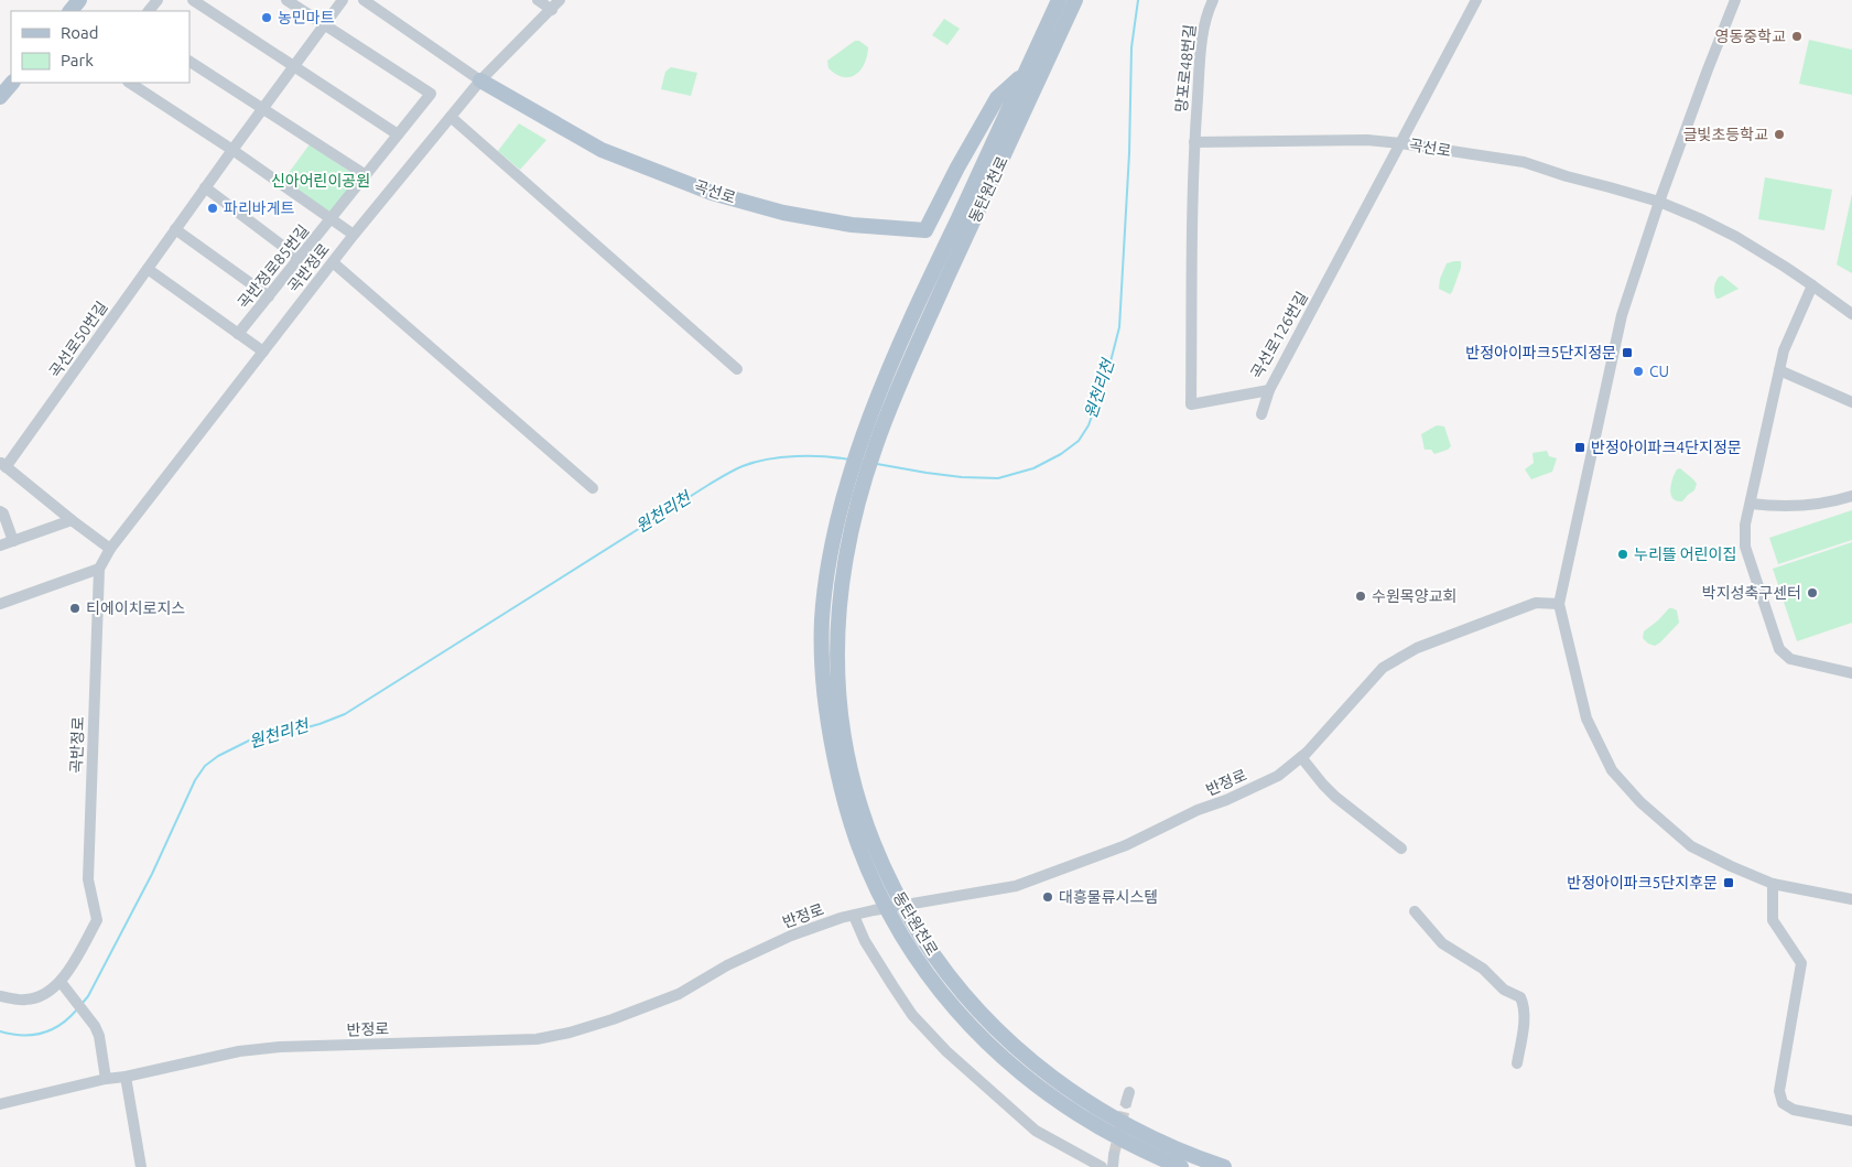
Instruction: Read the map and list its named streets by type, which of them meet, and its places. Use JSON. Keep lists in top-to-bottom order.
{
  "streets": {
    "main road": ["곡선로", "동탄원천로"],
    "street": [
      "망포로48번길",
      "곡반정로85번길",
      "곡반정로",
      "곡선로126번길",
      "곡선로50번길",
      "반정로"
    ]
  },
  "crossings": [
    ["망포로48번길", "곡선로"],
    ["망포로48번길", "곡선로126번길"],
    ["곡선로", "동탄원천로"],
    ["곡선로", "곡반정로"],
    ["곡선로", "곡선로126번길"],
    ["곡반정로85번길", "곡선로50번길"]
  ],
  "water": ["원천리천"],
  "parks": ["신아어린이공원"],
  "places": {
    "other": [
      "농민마트",
      "영동중학교",
      "글빛초등학교",
      "파리바게트",
      "CU",
      "누리뜰 어린이집",
      "박지성축구센터",
      "수원목양교회",
      "티에이치로지스",
      "대흥물류시스템"
    ],
    "transit": ["반정아이파크5단지정문", "반정아이파크4단지정문", "반정아이파크5단지후문"]
  },
  "legend": ["Road", "Park"]
}
